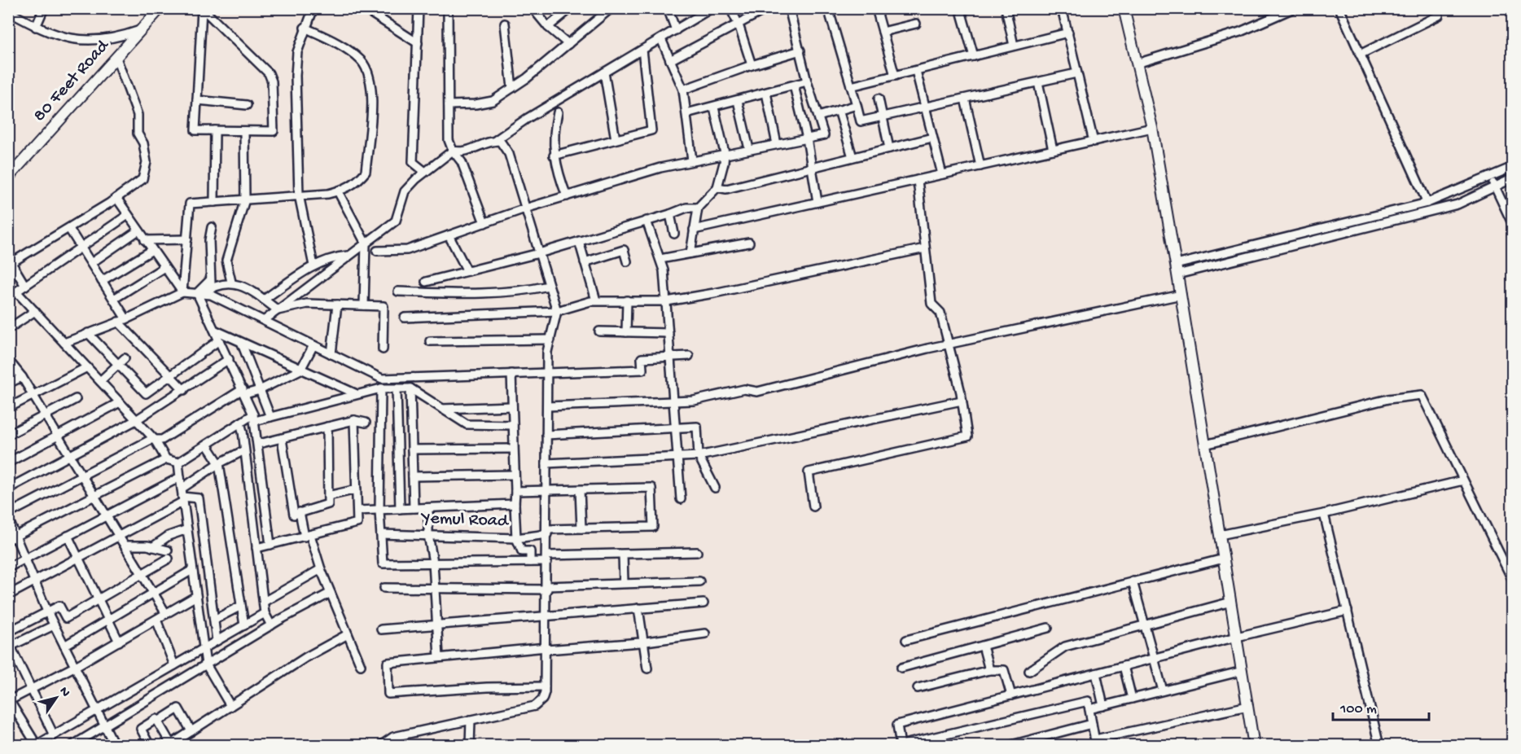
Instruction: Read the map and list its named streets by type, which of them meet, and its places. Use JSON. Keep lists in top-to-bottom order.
{
  "streets": {
    "main road": ["80 Feet Road"],
    "street": ["Yemul Road"]
  },
  "scale_bar": "100 m",
  "north": "top right"
}
